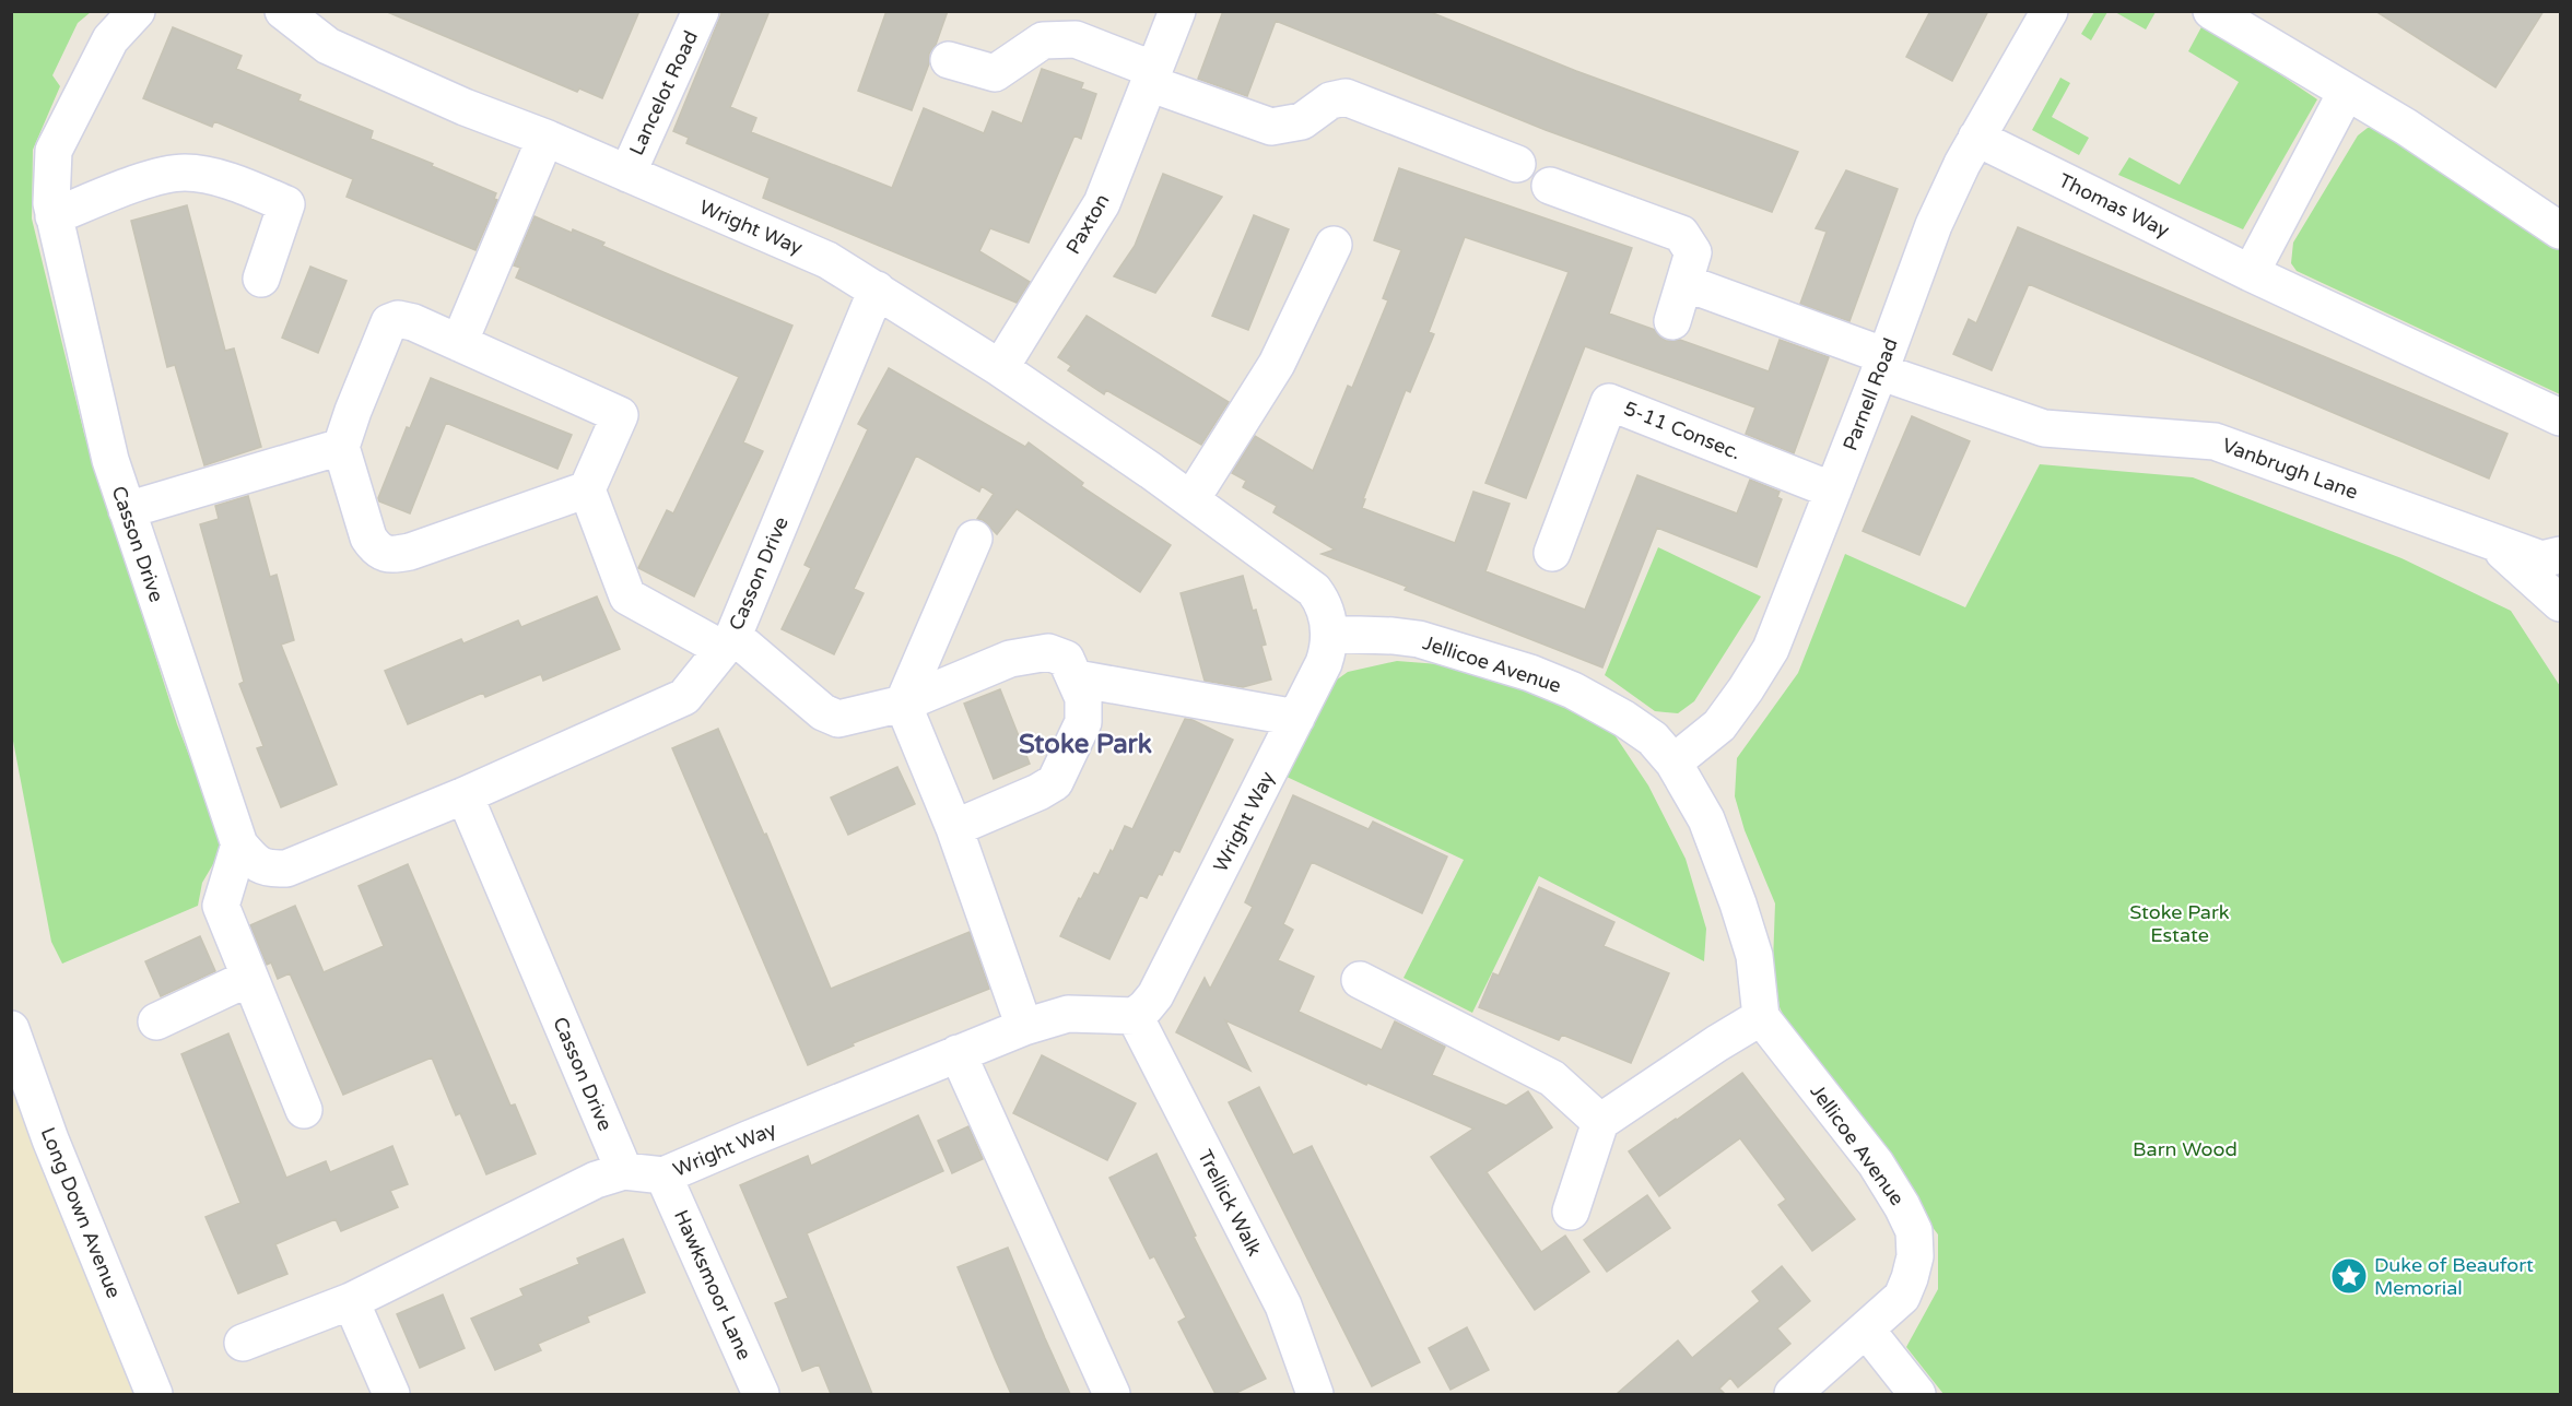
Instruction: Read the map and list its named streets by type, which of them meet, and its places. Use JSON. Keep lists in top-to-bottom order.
{
  "streets": {
    "street": [
      "Lancelot Road",
      "Thomas Way",
      "Paxton",
      "Wright Way",
      "Parnell Road",
      "5-11 Consec.",
      "Vanbrugh Lane",
      "Casson Drive",
      "Jellicoe Avenue",
      "Trellick Walk",
      "Long Down Avenue",
      "Hawksmoor Lane"
    ]
  },
  "crossings": [
    ["Lancelot Road", "Wright Way"],
    ["Thomas Way", "Parnell Road"],
    ["Paxton", "Wright Way"],
    ["Wright Way", "Casson Drive"],
    ["Wright Way", "Jellicoe Avenue"],
    ["Wright Way", "Trellick Walk"],
    ["Wright Way", "Hawksmoor Lane"],
    ["Parnell Road", "5-11 Consec."],
    ["Parnell Road", "Vanbrugh Lane"],
    ["Parnell Road", "Jellicoe Avenue"]
  ],
  "districts": ["Stoke Park"],
  "parks": ["Stoke Park Estate", "Barn Wood"],
  "places": {
    "place": ["Duke of Beaufort Memorial"]
  }
}
